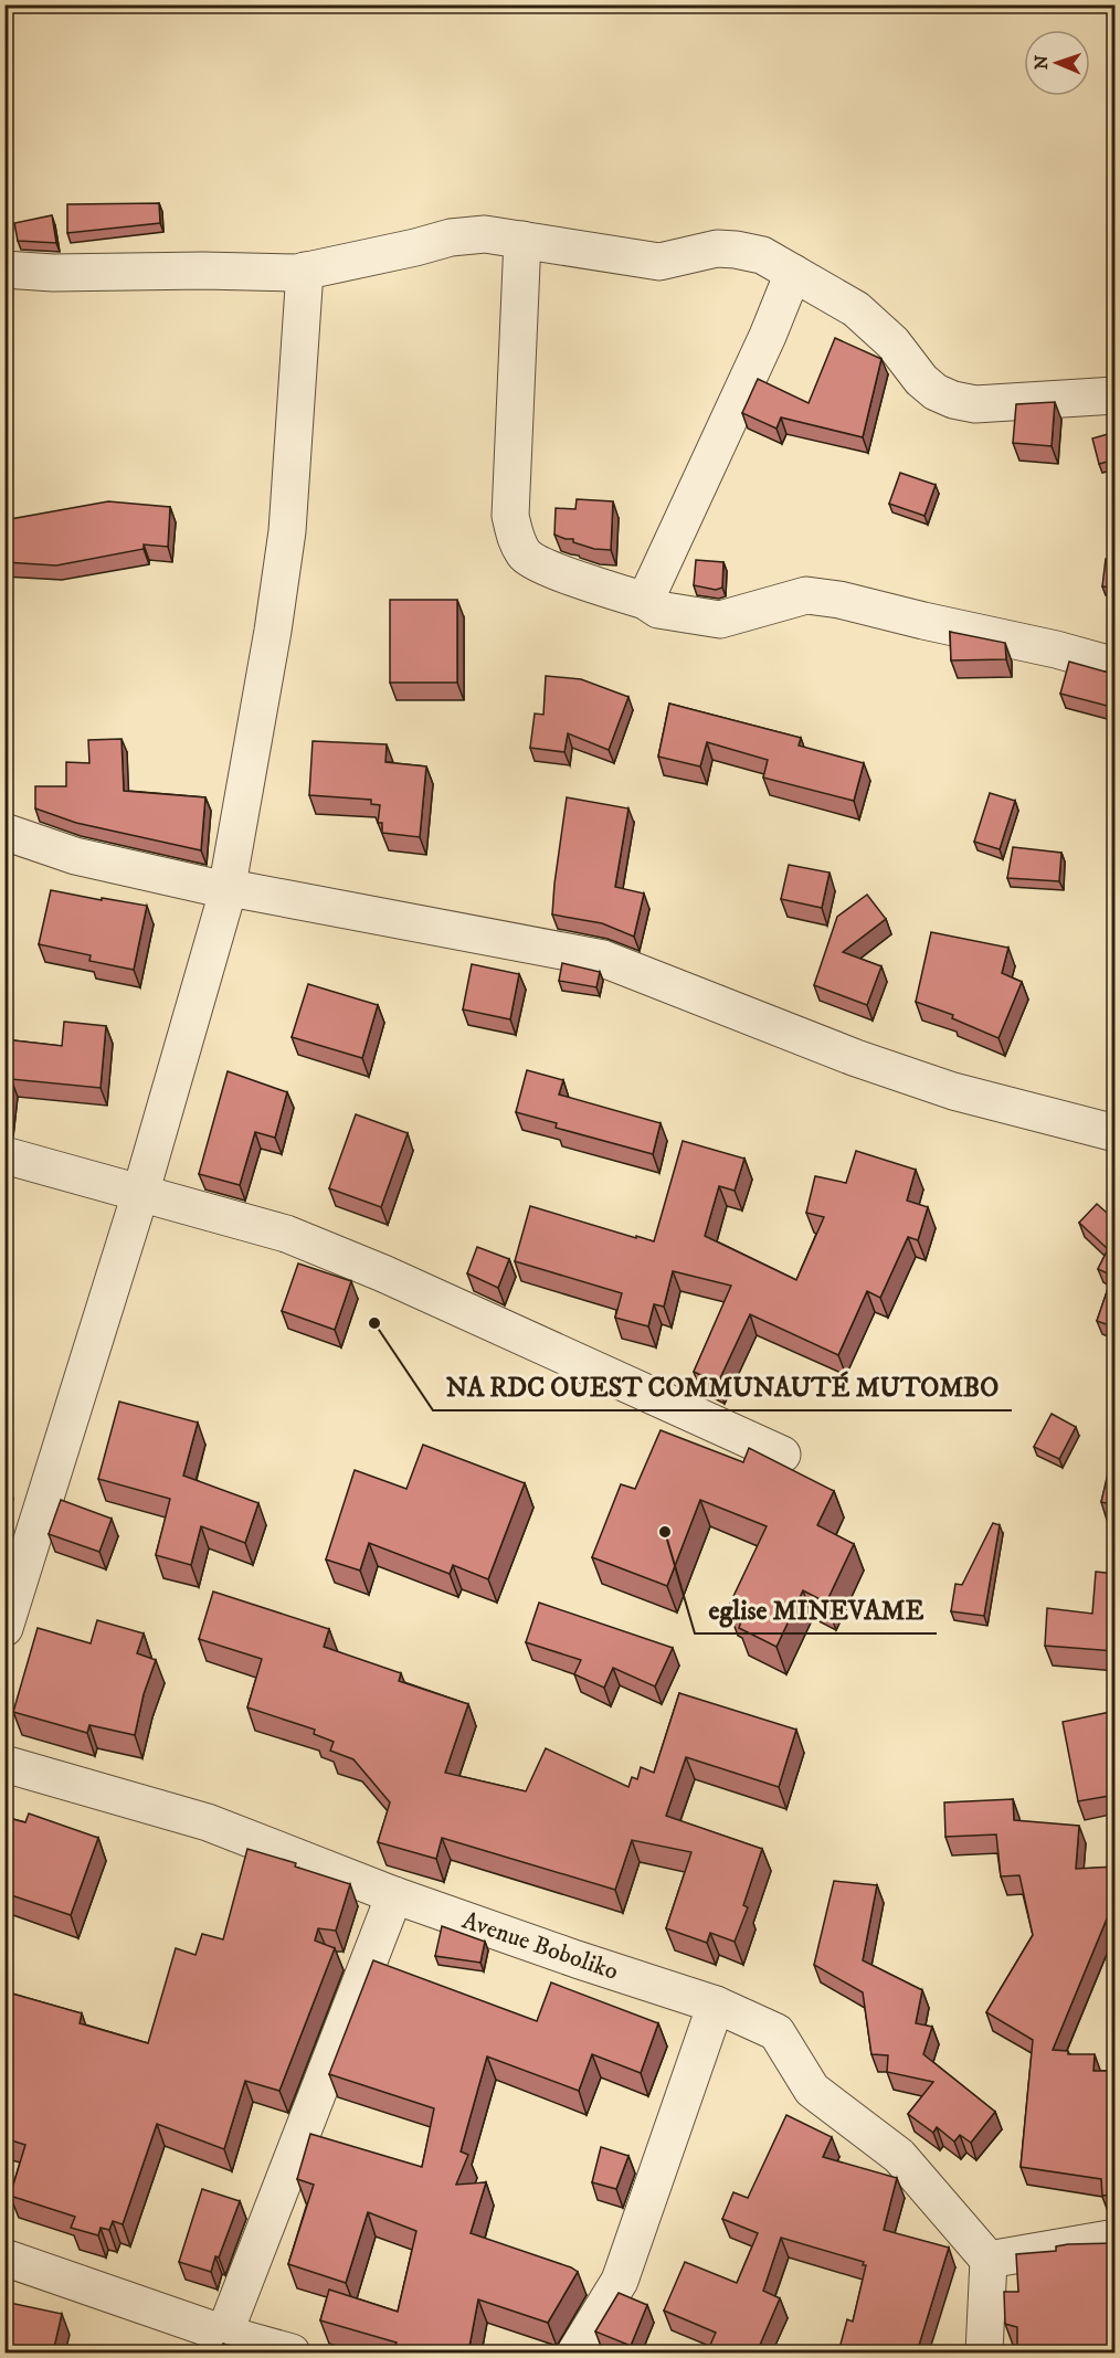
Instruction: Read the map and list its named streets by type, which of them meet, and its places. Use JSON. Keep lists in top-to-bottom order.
{
  "streets": {
    "street": ["Avenue Boboliko"]
  },
  "places": ["NA RDC OUEST COMMUNAUTÉ MUTOMBO", "eglise MINEVAME"],
  "north": "left"
}
